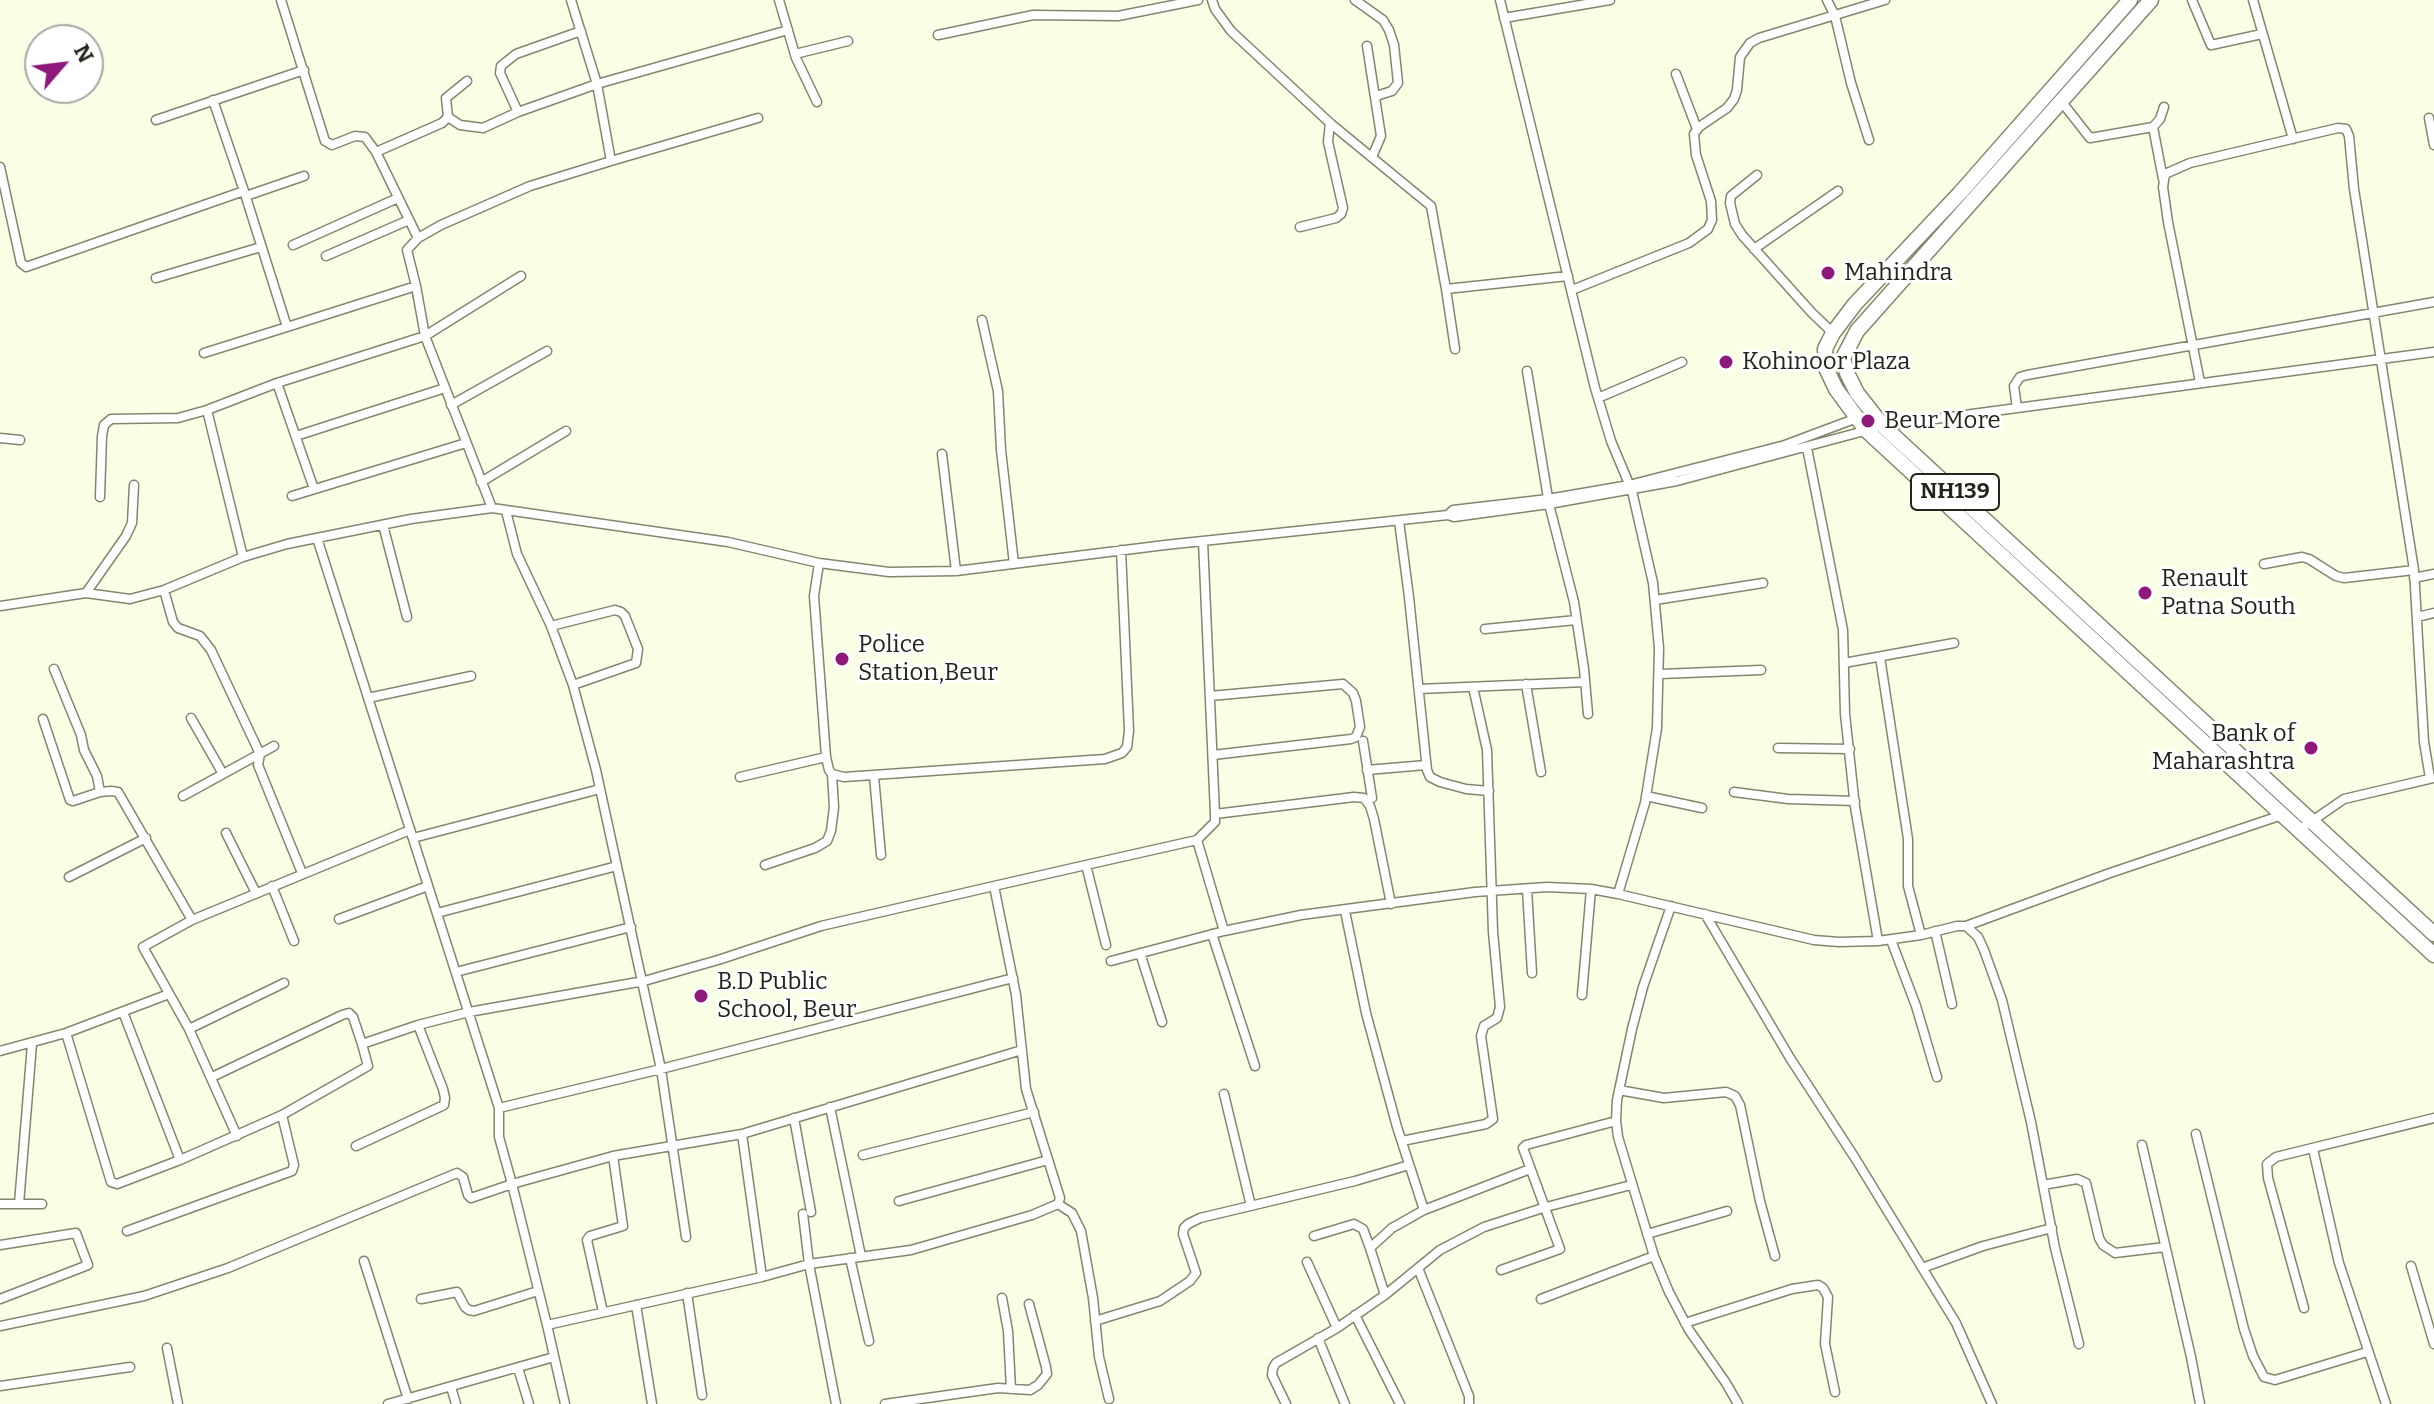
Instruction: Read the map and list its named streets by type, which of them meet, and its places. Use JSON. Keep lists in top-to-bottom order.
{
  "streets": {
    "highway": ["NH139"]
  },
  "places": [
    "Mahindra",
    "Kohinoor Plaza",
    "Beur More",
    "Renault Patna South",
    "Police Station,Beur",
    "Bank of Maharashtra",
    "B.D Public School, Beur"
  ],
  "north": "top right"
}
